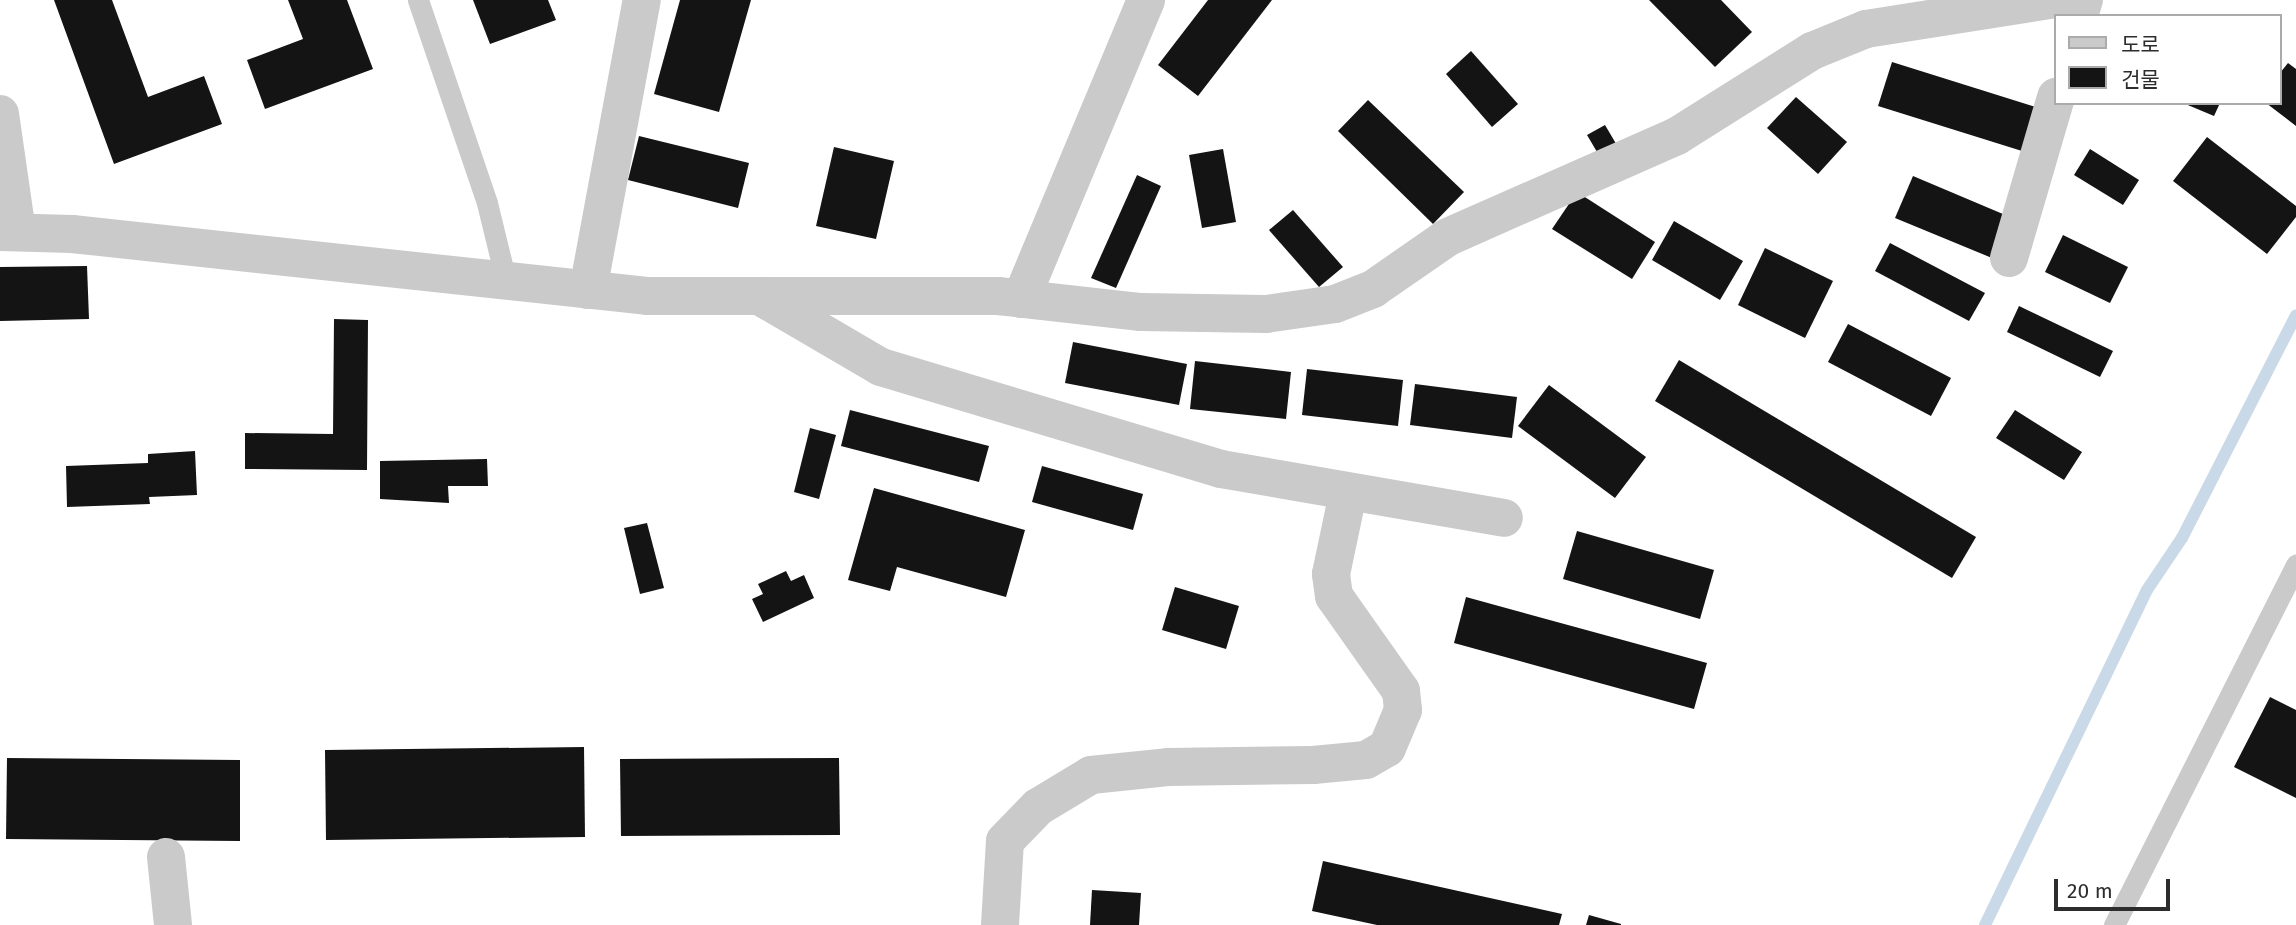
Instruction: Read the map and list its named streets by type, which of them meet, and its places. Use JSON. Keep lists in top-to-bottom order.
{
  "legend": ["도로", "건물"],
  "scale_bar": "20 m"
}
